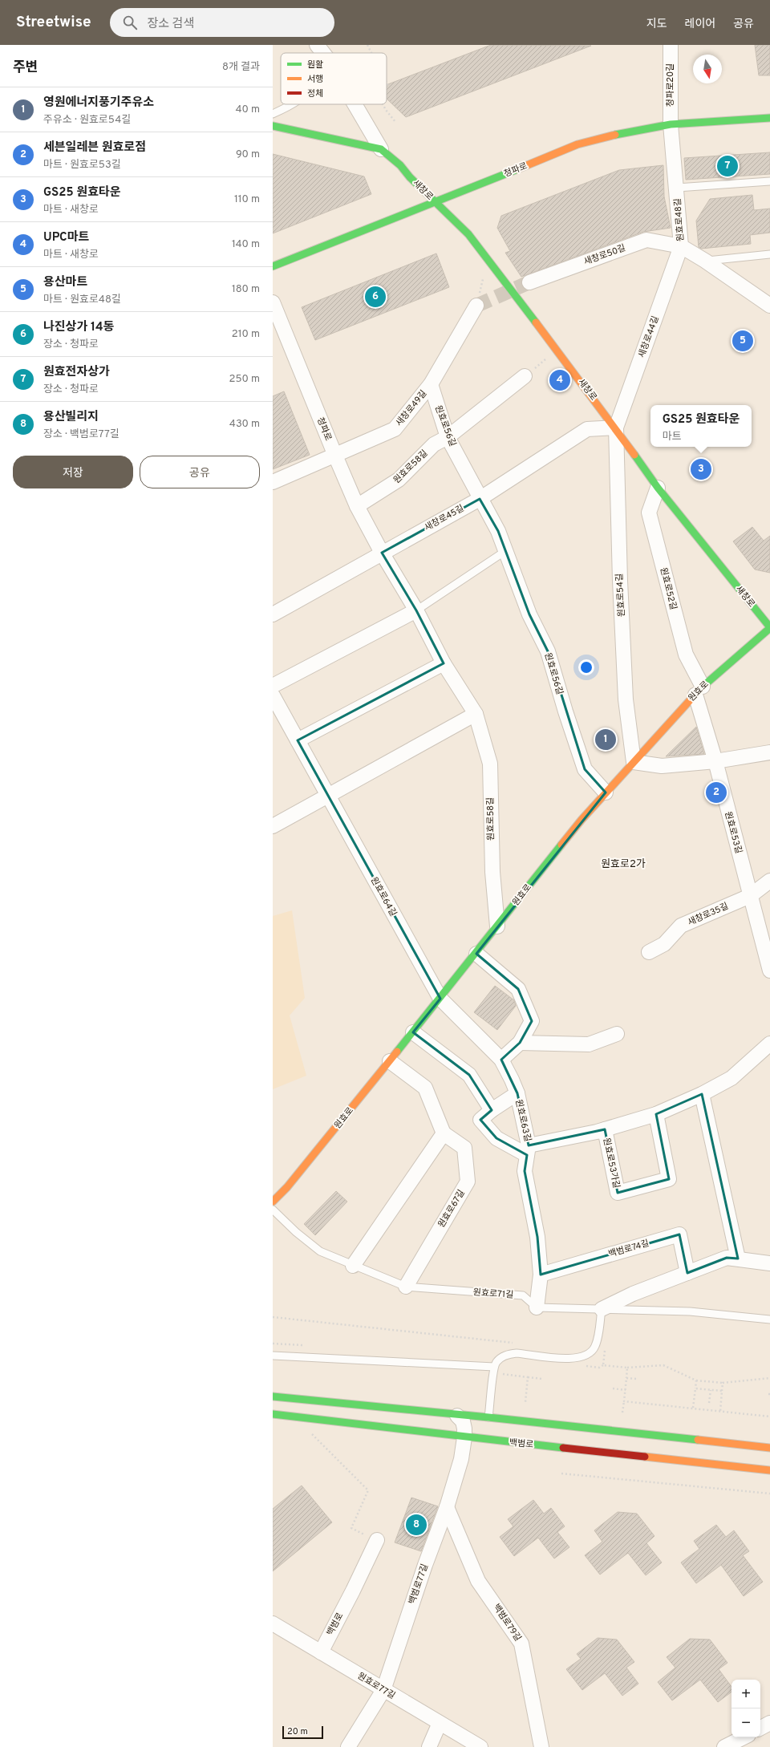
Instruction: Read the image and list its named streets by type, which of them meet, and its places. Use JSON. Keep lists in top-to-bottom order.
{
  "streets": {
    "main road": [
      "청파로",
      "새창로",
      "원효로",
      "백범로"
    ],
    "street": [
      "청파로20길",
      "원효로48길",
      "새창로50길",
      "새창로44길",
      "새창로49길",
      "원효로56길",
      "원효로58길",
      "새창로45길",
      "원효로52길",
      "원효로54길",
      "원효로53길",
      "원효로64길",
      "새창로35길",
      "원효로63길",
      "원효로53가길",
      "원효로67길",
      "백범로74길",
      "백범로77길",
      "백범로79길",
      "원효로77길"
    ],
    "lane": ["원효로71길"]
  },
  "crossings": [
    ["청파로20길", "청파로"],
    ["청파로20길", "원효로48길"],
    ["청파로", "새창로"],
    ["청파로", "원효로48길"],
    ["청파로", "새창로49길"],
    ["청파로", "원효로58길"],
    ["청파로", "새창로45길"],
    ["새창로", "새창로44길"],
    ["새창로", "새창로45길"],
    ["새창로", "원효로52길"],
    ["새창로", "원효로54길"],
    ["새창로", "원효로"],
    ["원효로48길", "새창로50길"],
    ["원효로48길", "새창로44길"],
    ["새창로50길", "새창로44길"],
    ["새창로44길", "새창로45길"],
    ["새창로44길", "원효로54길"],
    ["새창로49길", "원효로56길"],
    ["원효로56길", "원효로58길"],
    ["원효로56길", "새창로45길"],
    ["원효로56길", "원효로"],
    ["원효로58길", "새창로45길"],
    ["원효로58길", "원효로"],
    ["새창로45길", "원효로54길"],
    ["원효로52길", "원효로"],
    ["원효로52길", "원효로53길"],
    ["원효로54길", "원효로"],
    ["원효로", "원효로53길"],
    ["원효로", "원효로64길"],
    ["원효로", "원효로63길"],
    ["원효로53길", "새창로35길"],
    ["원효로64길", "원효로63길"],
    ["원효로63길", "원효로53가길"],
    ["원효로63길", "백범로74길"],
    ["원효로63길", "원효로71길"],
    ["원효로67길", "원효로71길"],
    ["백범로", "백범로77길"],
    ["백범로", "원효로77길"],
    ["백범로77길", "백범로79길"],
    ["백범로77길", "원효로77길"]
  ],
  "districts": ["원효로2가"],
  "legend": ["원활", "서행", "정체"],
  "scale_bar": "20 m",
  "north": "bottom",
  "page": {
    "header": "Streetwise",
    "search": "장소 검색",
    "nav": ["지도", "레이어", "공유"],
    "heading": ["주변", "8개 결과"],
    "list": [
      {
        "mark": "1",
        "name": "영원에너지풍기주유소",
        "note": "주유소 · 원효로54길",
        "value": "40 m"
      },
      {
        "mark": "2",
        "name": "세븐일레븐 원효로점",
        "note": "마트 · 원효로53길",
        "value": "90 m"
      },
      {
        "mark": "3",
        "name": "GS25 원효타운",
        "note": "마트 · 새창로",
        "value": "110 m"
      },
      {
        "mark": "4",
        "name": "UPC마트",
        "note": "마트 · 새창로",
        "value": "140 m"
      },
      {
        "mark": "5",
        "name": "용산마트",
        "note": "마트 · 원효로48길",
        "value": "180 m"
      },
      {
        "mark": "6",
        "name": "나진상가 14동",
        "note": "장소 · 청파로",
        "value": "210 m"
      },
      {
        "mark": "7",
        "name": "원효전자상가",
        "note": "장소 · 청파로",
        "value": "250 m"
      },
      {
        "mark": "8",
        "name": "용산빌리지",
        "note": "장소 · 백범로77길",
        "value": "430 m"
      }
    ],
    "pins": [
      "7",
      "6",
      "5",
      "4",
      "3",
      "1",
      "2",
      "8"
    ],
    "popup": ["GS25 원효타운", "마트"],
    "buttons": ["저장", "공유"],
    "map_buttons": ["+", "−"],
    "scale": "20 m"
  }
}
